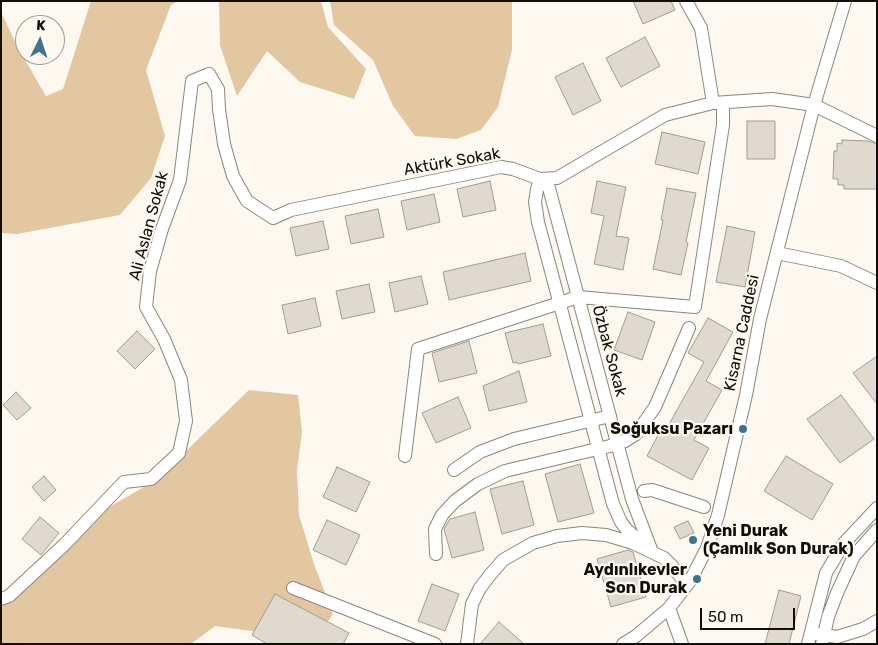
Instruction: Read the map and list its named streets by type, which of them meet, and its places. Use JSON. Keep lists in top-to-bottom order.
{
  "streets": {
    "street": [
      "Aktürk Sokak",
      "Ali Aslan Sokak",
      "Kisarna Caddesi",
      "Özbak Sokak"
    ]
  },
  "crossings": [
    ["Aktürk Sokak", "Ali Aslan Sokak"],
    ["Aktürk Sokak", "Özbak Sokak"]
  ],
  "places": ["Soğuksu Pazarı", "Yeni Durak (Çamlık Son Durak)", "Aydınlıkevler Son Durak"],
  "scale_bar": "50 m",
  "north": "top"
}
